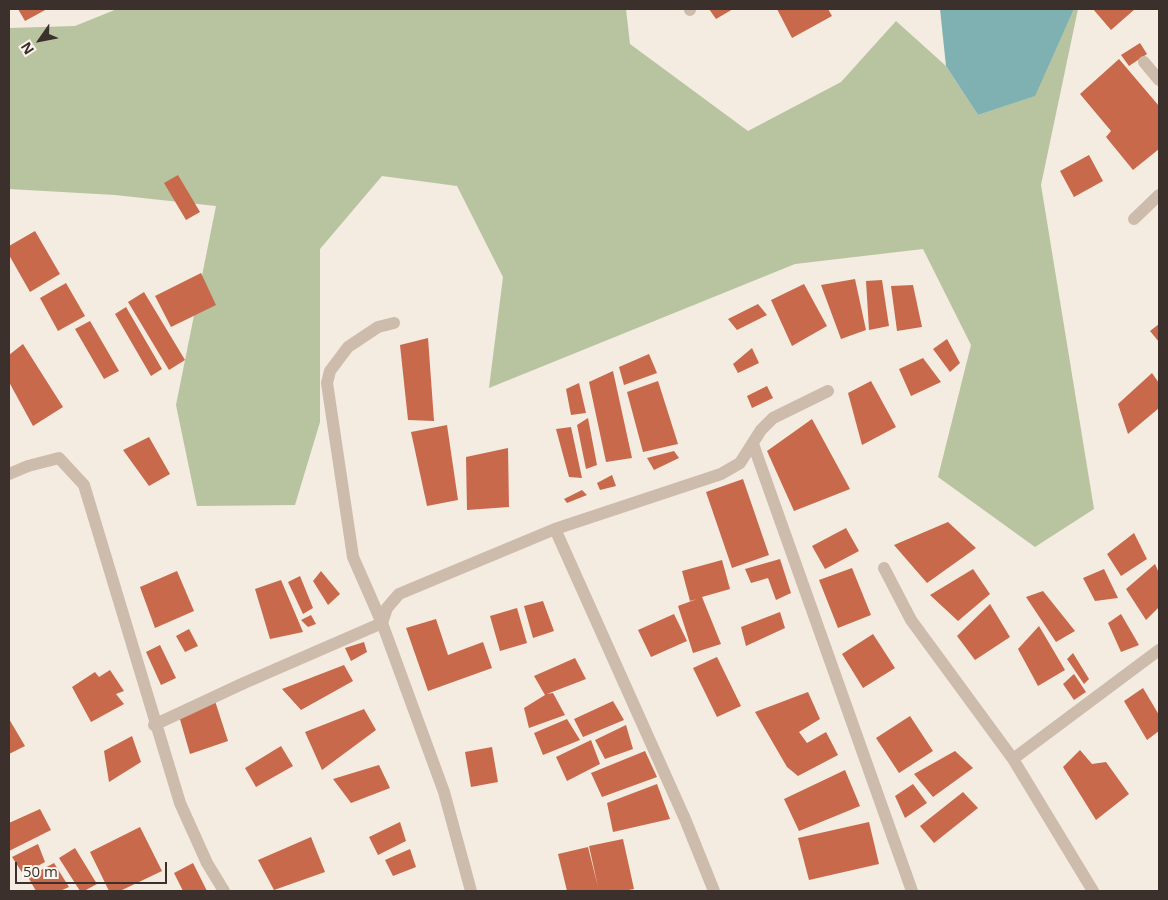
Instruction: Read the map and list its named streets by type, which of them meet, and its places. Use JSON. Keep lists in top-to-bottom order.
{
  "scale_bar": "50 m",
  "north": "bottom left"
}
